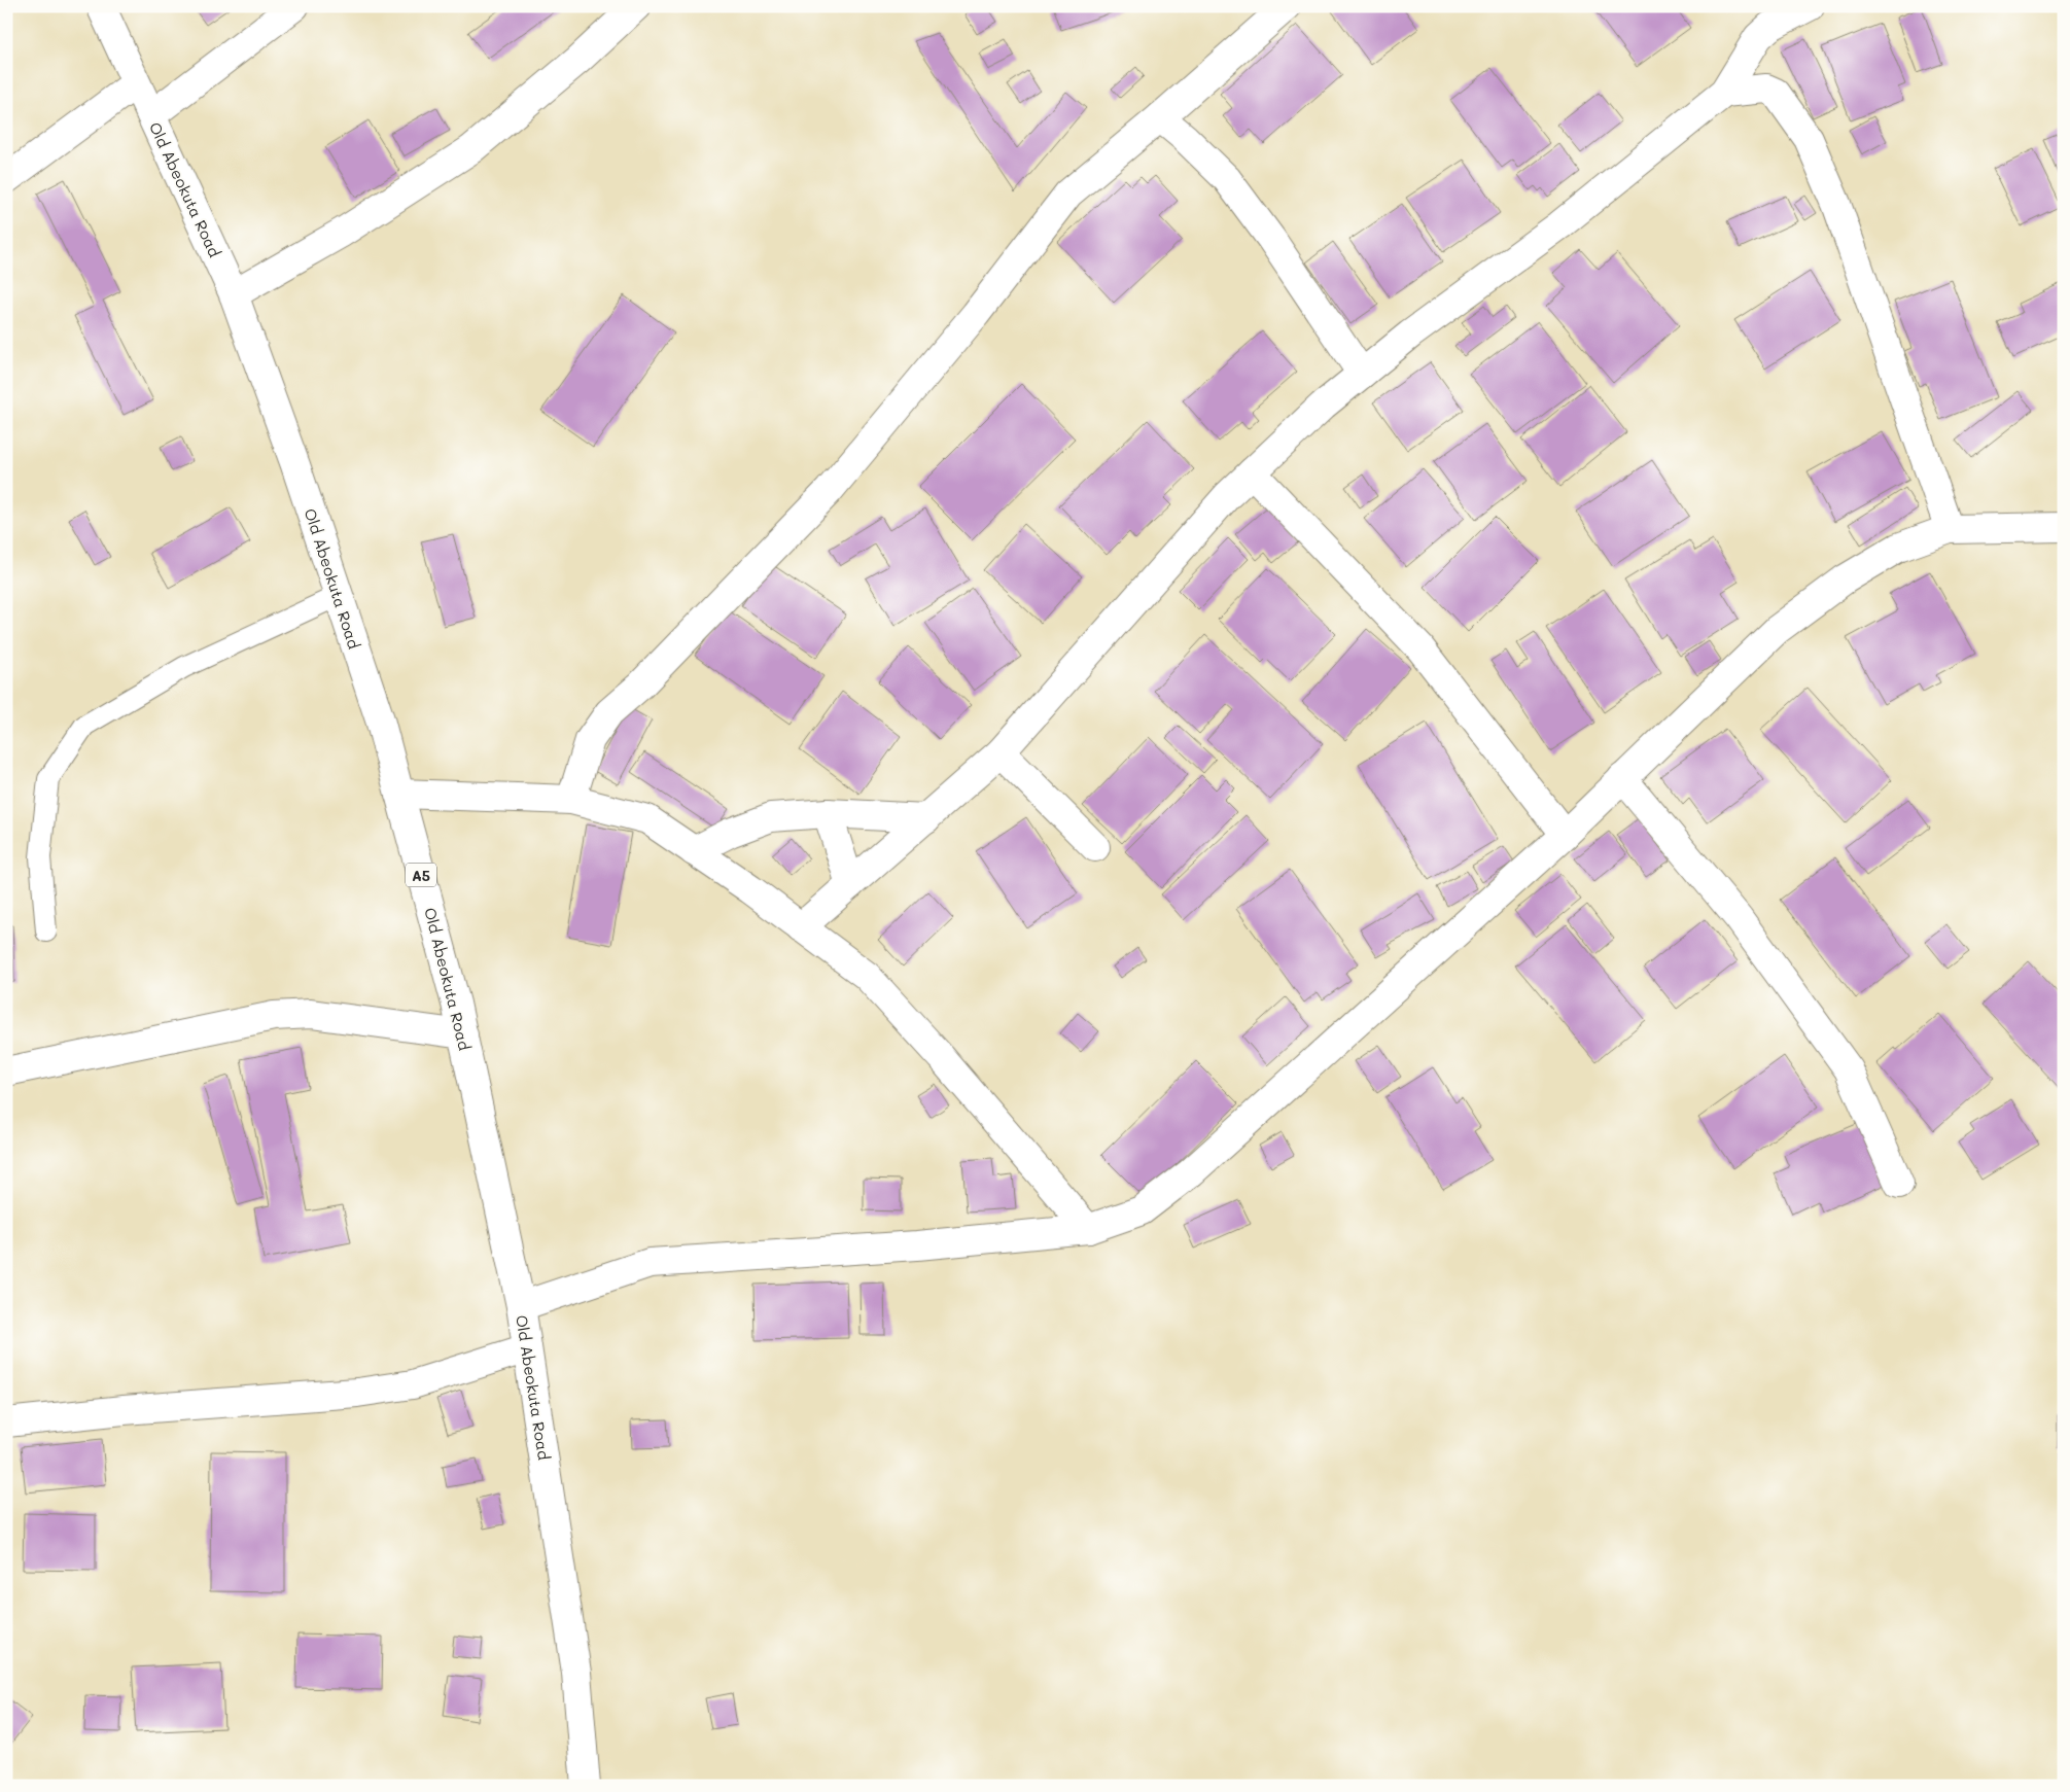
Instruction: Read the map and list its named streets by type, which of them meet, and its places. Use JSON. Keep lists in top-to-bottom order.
{
  "streets": {
    "main road": ["Old Abeokuta Road", "A5"]
  }
}
